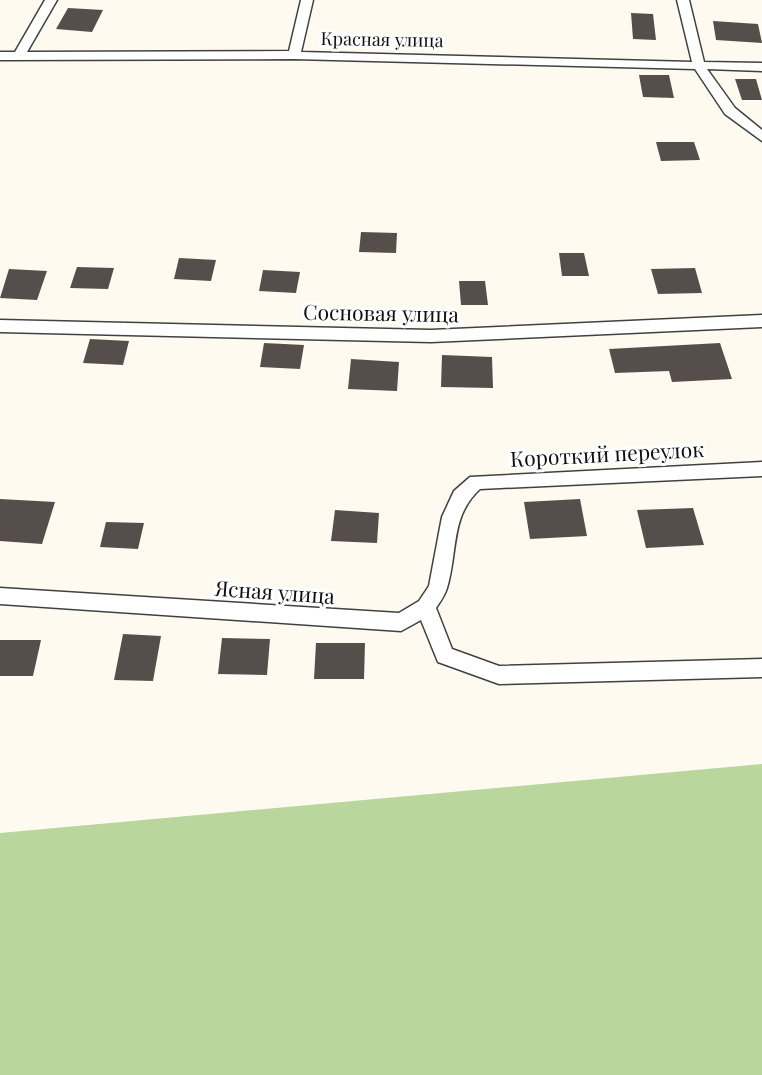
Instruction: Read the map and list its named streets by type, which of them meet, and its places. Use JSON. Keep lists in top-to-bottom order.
{
  "streets": {
    "street": [
      "Красная улица",
      "Сосновая улица",
      "Короткий переулок",
      "Ясная улица"
    ]
  },
  "crossings": [
    ["Короткий переулок", "Ясная улица"]
  ]
}
